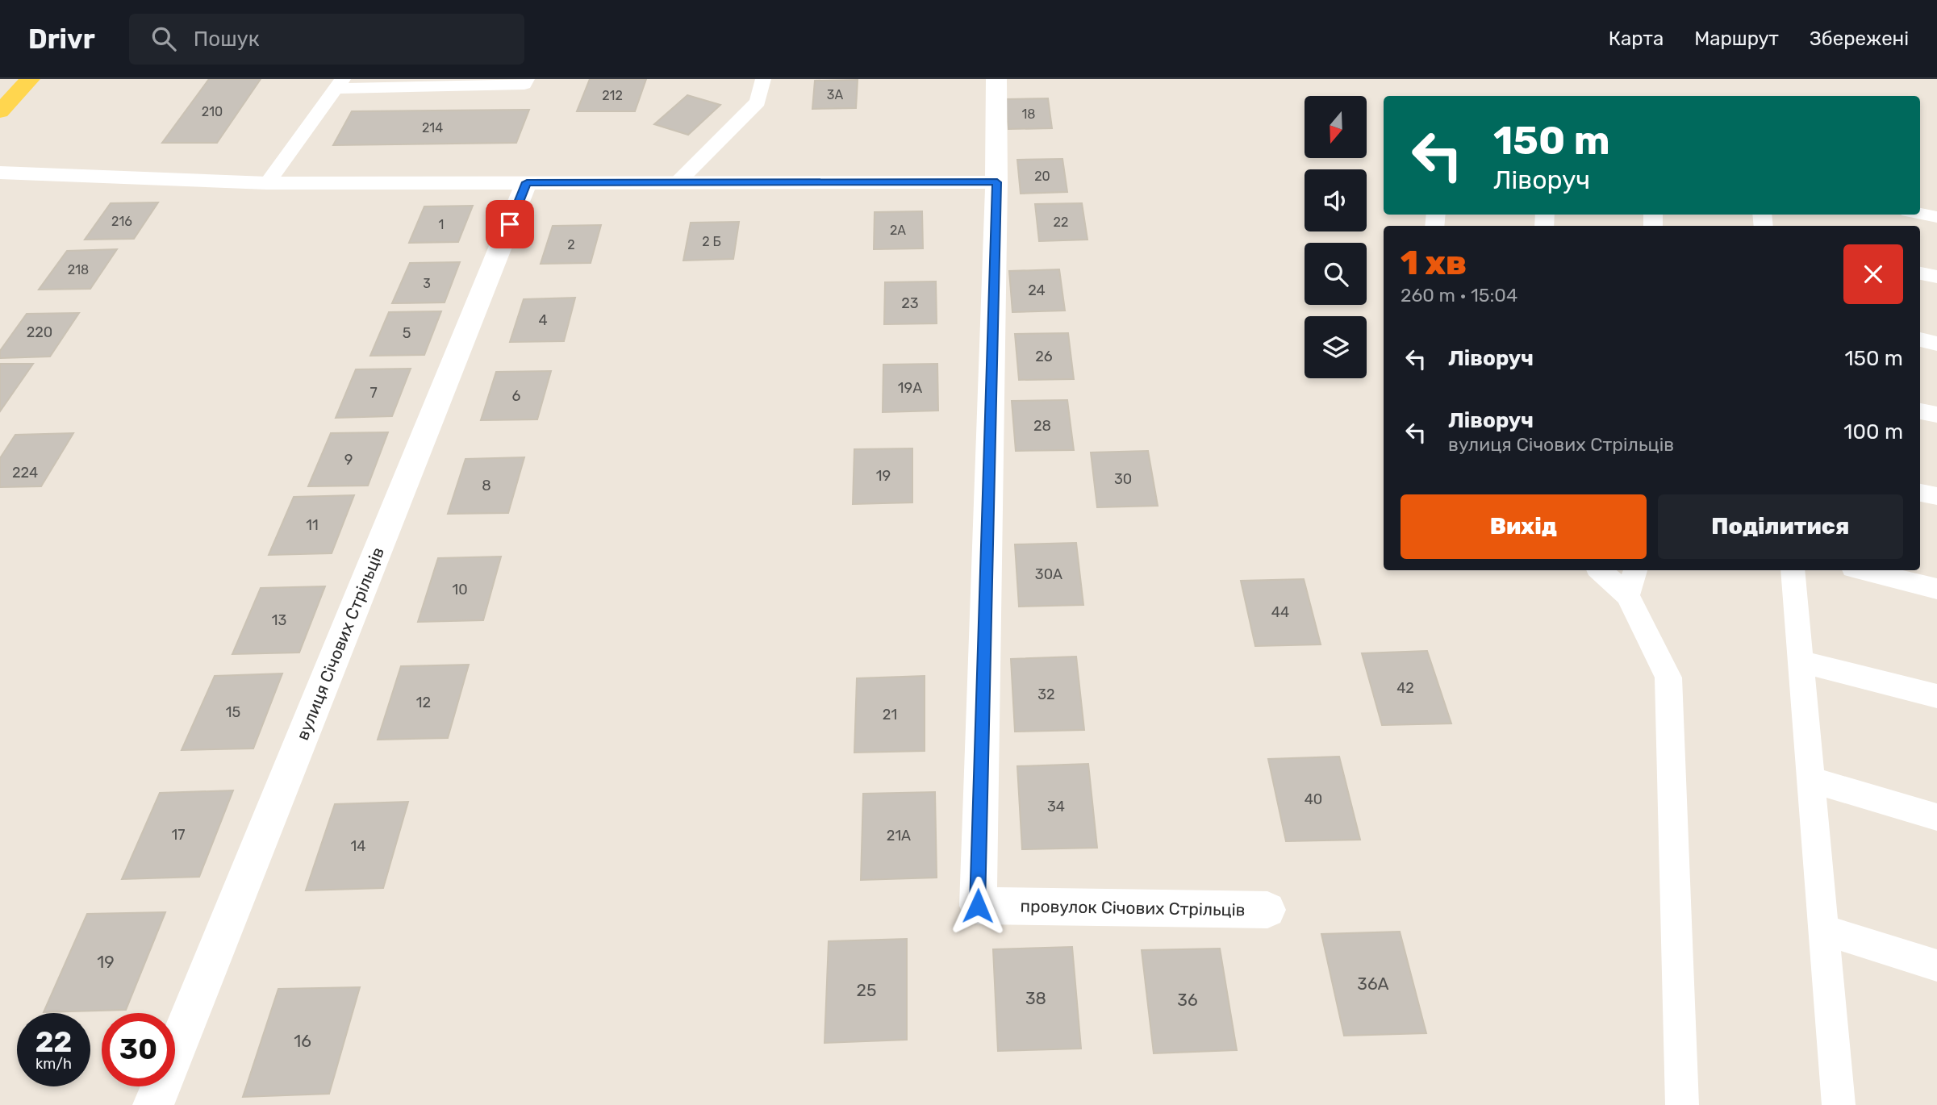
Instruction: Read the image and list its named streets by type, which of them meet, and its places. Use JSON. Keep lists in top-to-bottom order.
{
  "streets": {
    "street": ["вулиця Січових Стрільців", "провулок Січових Стрільців"]
  },
  "house_numbers": [
    "3А",
    "212",
    "210",
    "18",
    "214",
    "20",
    "216",
    "22",
    "1",
    "2А",
    "2 Б",
    "2",
    "218",
    "3",
    "24",
    "23",
    "4",
    "220",
    "5",
    "26",
    "19А",
    "7",
    "6",
    "28",
    "9",
    "224",
    "19",
    "30",
    "8",
    "11",
    "30А",
    "10",
    "44",
    "13",
    "42",
    "32",
    "12",
    "15",
    "21",
    "40",
    "34",
    "17",
    "21А",
    "14",
    "19",
    "36А",
    "25",
    "38",
    "36",
    "16"
  ],
  "north": "bottom",
  "page": {
    "header": "Drivr",
    "search": "Пошук",
    "nav": ["Карта", "Маршрут", "Збережені"],
    "turn": ["150 m", "Ліворуч"],
    "heading": ["1 хв", "260 m · 15:04"],
    "list": [
      {
        "name": "Ліворуч",
        "value": "150 m"
      },
      {
        "name": "Ліворуч",
        "note": "вулиця Січових Стрільців",
        "value": "100 m"
      }
    ],
    "buttons": ["Вихід", "Поділитися"],
    "speed": "22 km/h",
    "limit": "30"
  }
}
